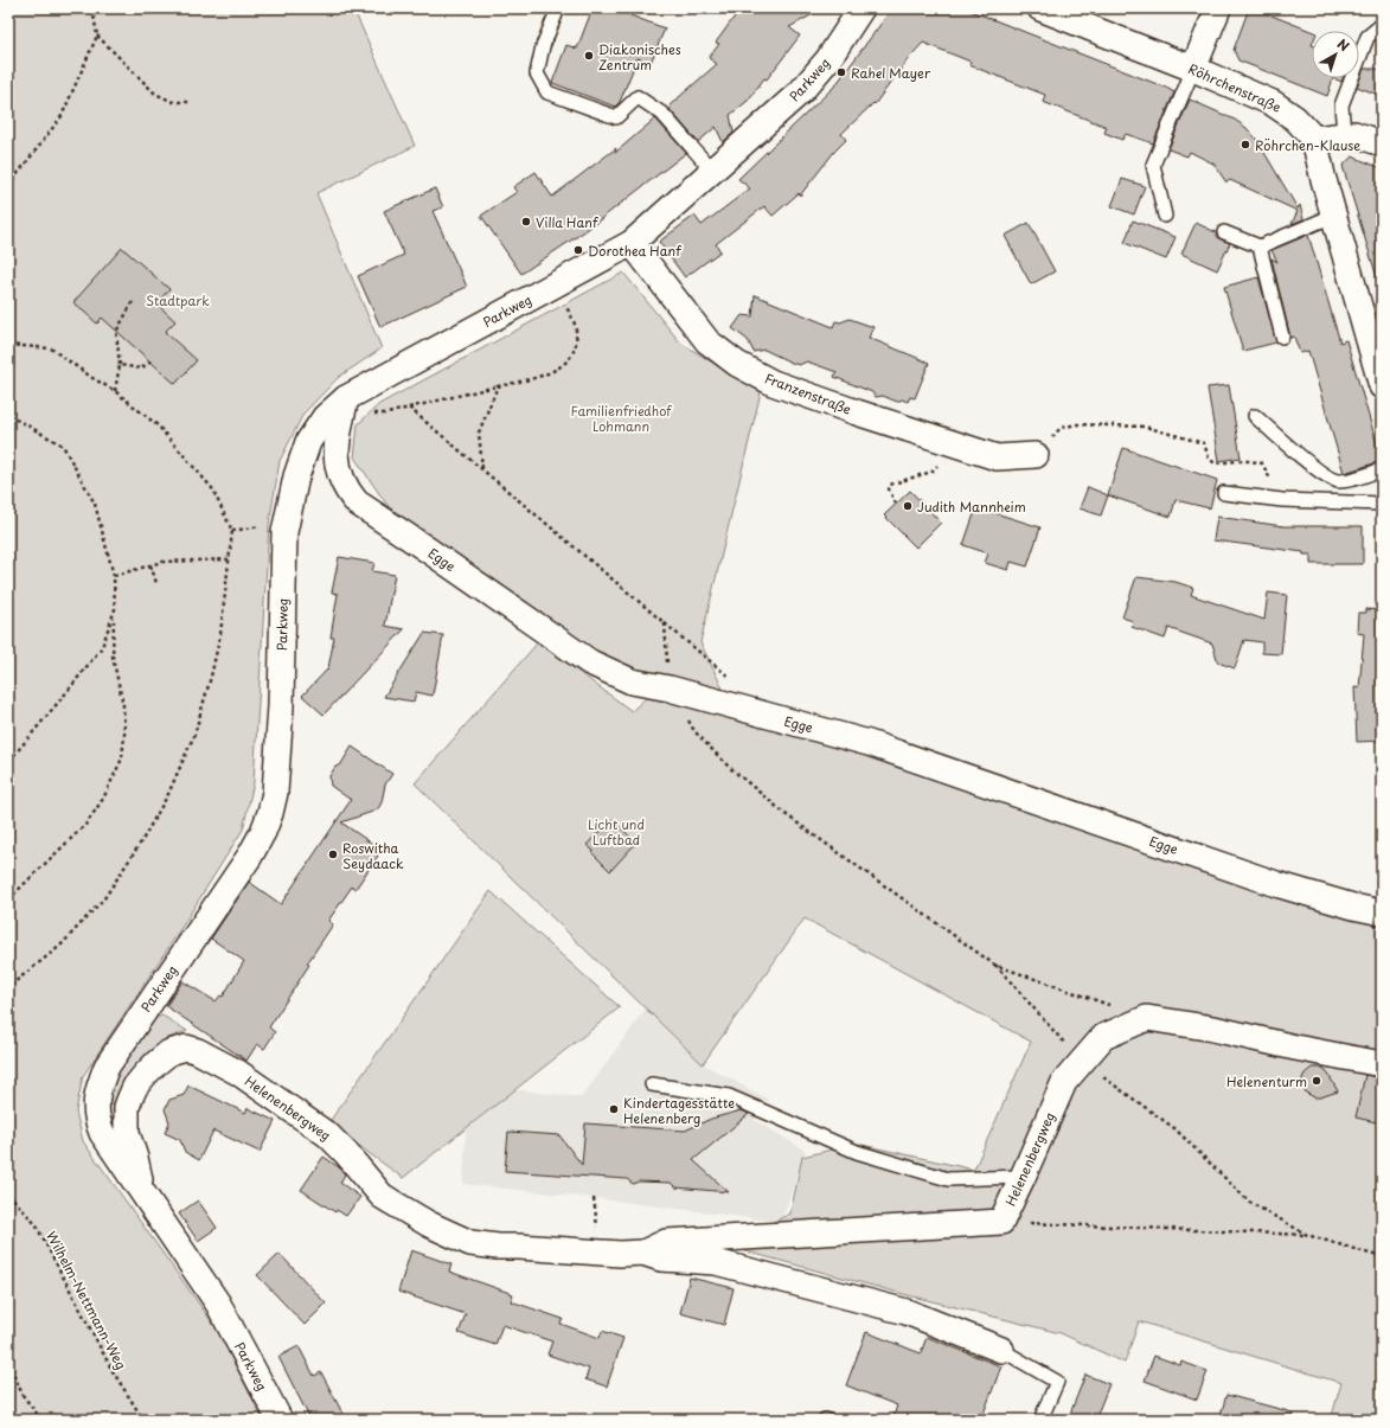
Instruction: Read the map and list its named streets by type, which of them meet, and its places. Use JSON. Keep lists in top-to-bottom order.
{
  "streets": {
    "street": [
      "Parkweg",
      "Röhrchenstraße",
      "Franzenstraße",
      "Egge",
      "Helenenbergweg"
    ],
    "path": ["Wilhelm-Nettmann-Weg"]
  },
  "crossings": [
    ["Parkweg", "Franzenstraße"],
    ["Parkweg", "Egge"],
    ["Parkweg", "Helenenbergweg"]
  ],
  "parks": ["Stadtpark", "Familienfriedhof Lohmann", "Licht und Luftbad"],
  "places": [
    "Diakonisches Zentrum",
    "Rahel Mayer",
    "Röhrchen-Klause",
    "Villa Hanf",
    "Dorothea Hanf",
    "Judith Mannheim",
    "Roswitha Seydaack",
    "Helenenturm",
    "Kindertagesstätte Helenenberg"
  ],
  "north": "top right"
}
